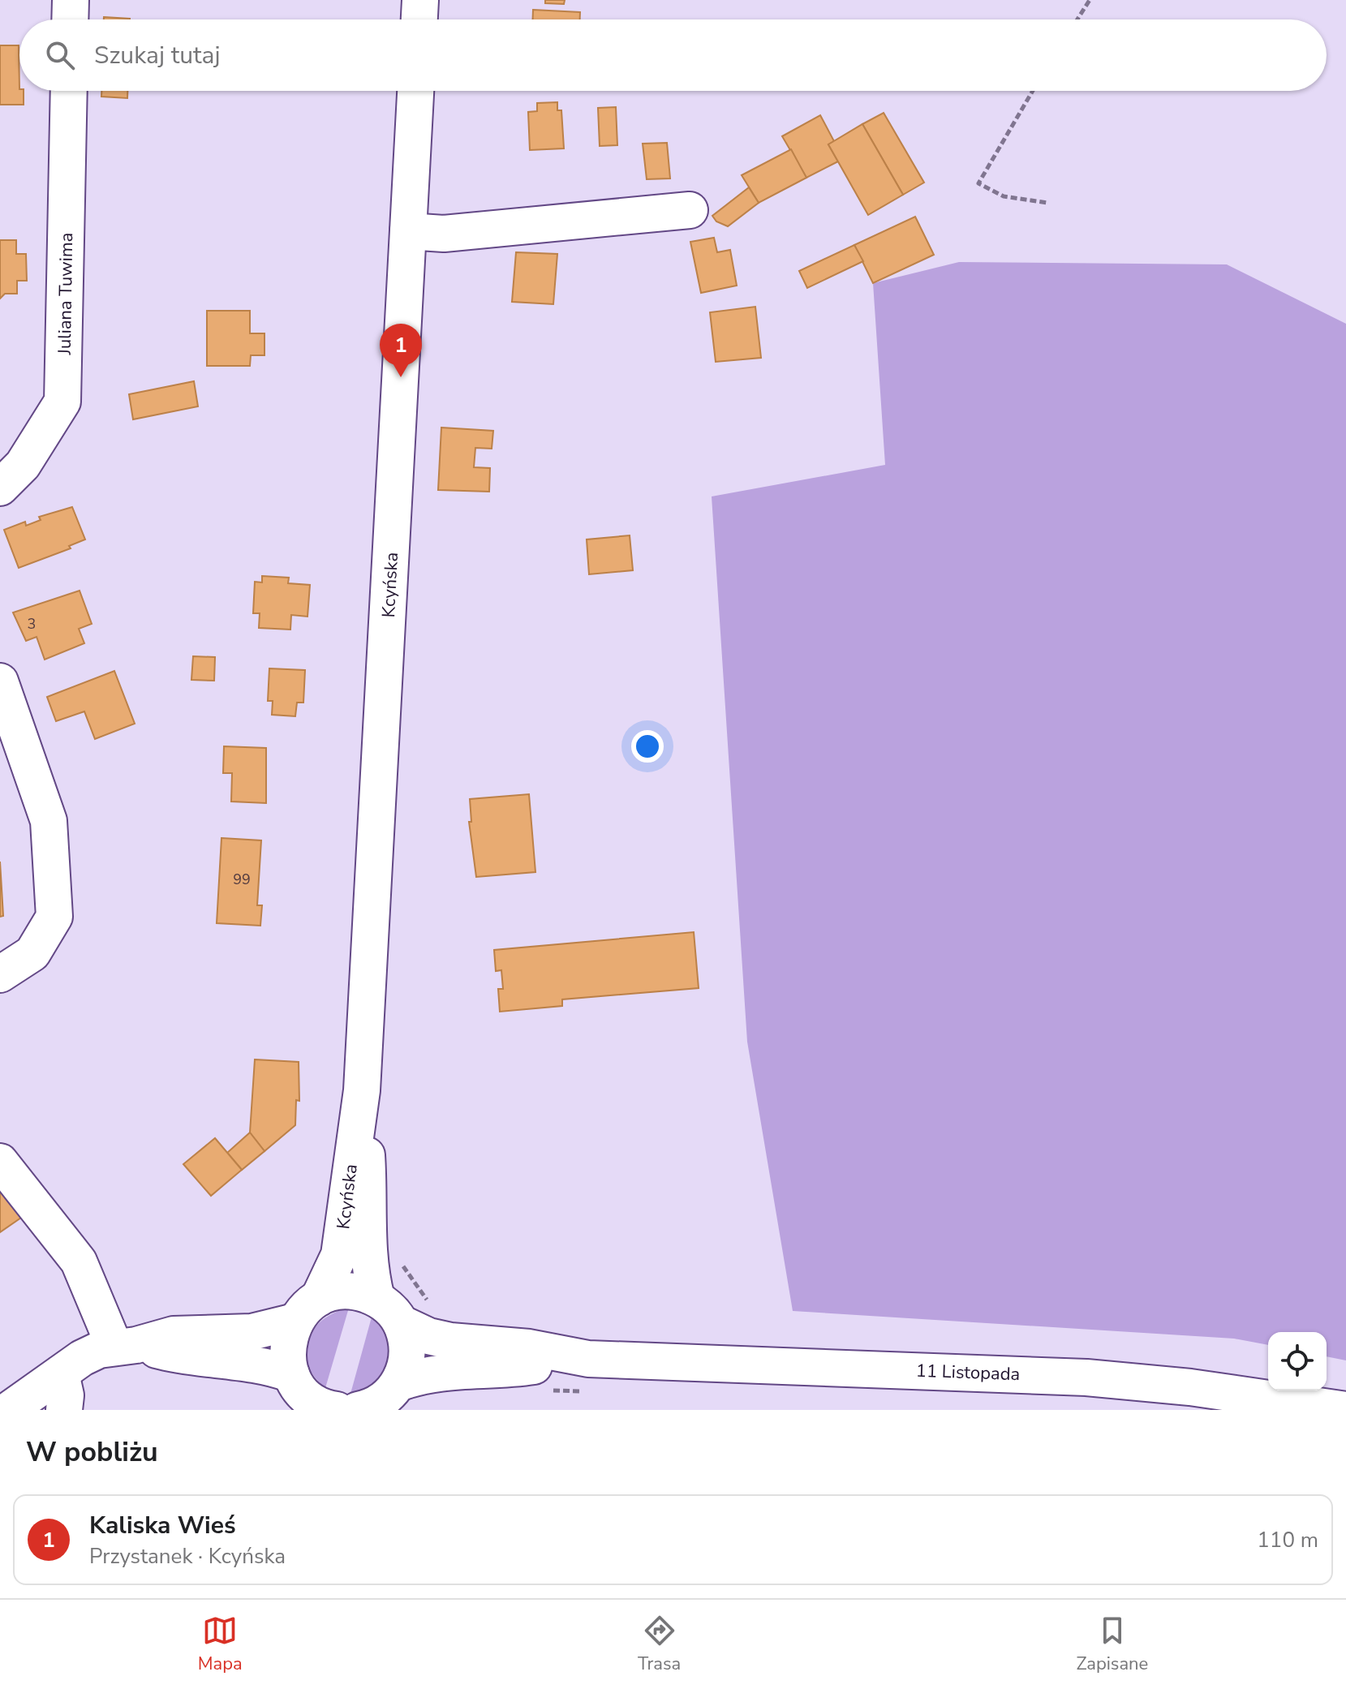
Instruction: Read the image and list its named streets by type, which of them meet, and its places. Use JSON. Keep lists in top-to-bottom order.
{
  "streets": {
    "main road": ["Juliana Tuwima", "Kcyńska", "11 Listopada"]
  },
  "crossings": [
    ["Kcyńska", "11 Listopada"]
  ],
  "house_numbers": ["3", "99"],
  "page": {
    "search": "Szukaj tutaj",
    "pins": "1",
    "heading": "W pobliżu",
    "list": [
      {
        "mark": "1",
        "name": "Kaliska Wieś",
        "note": "Przystanek · Kcyńska",
        "value": "110 m"
      }
    ],
    "nav": ["Mapa", "Trasa", "Zapisane"]
  }
}
